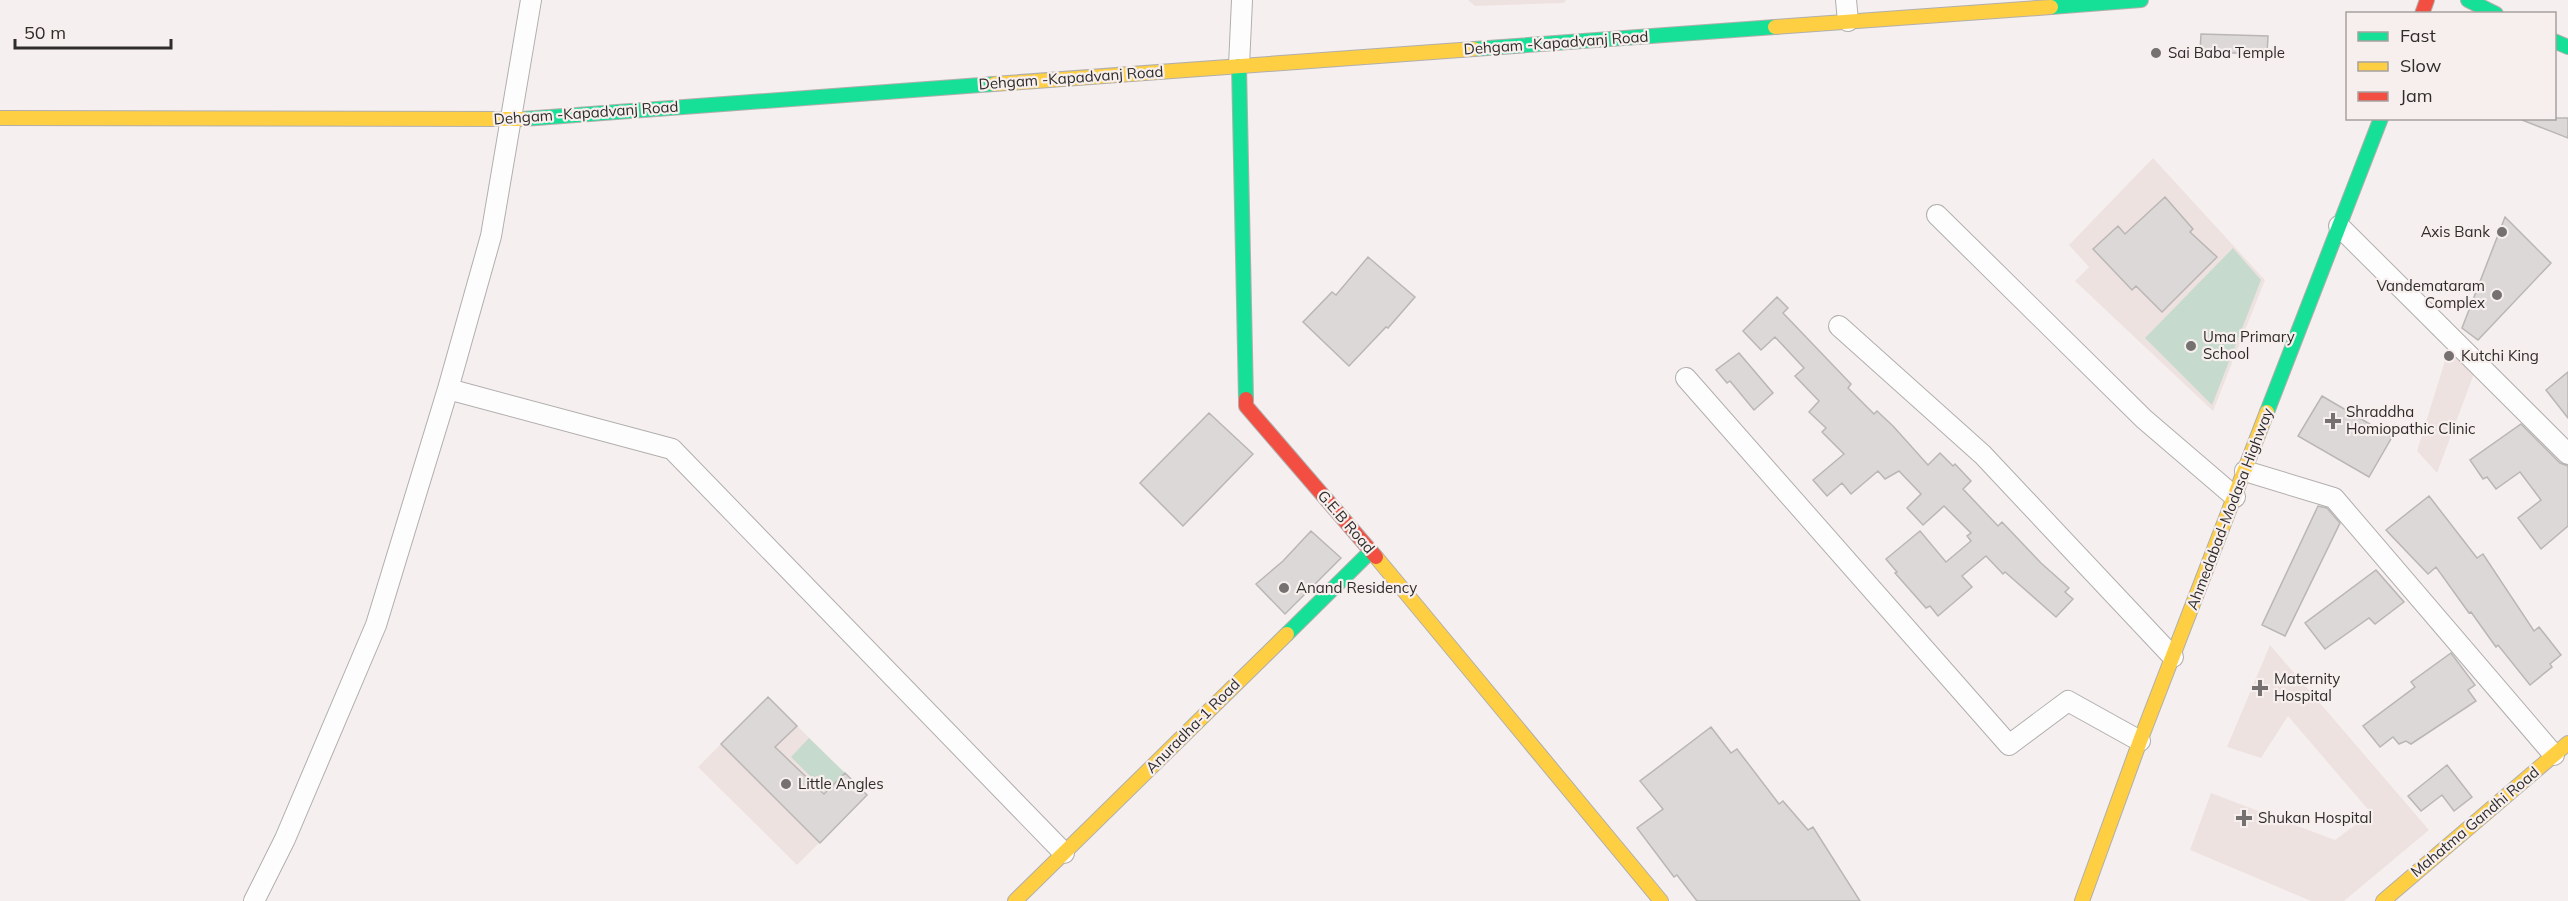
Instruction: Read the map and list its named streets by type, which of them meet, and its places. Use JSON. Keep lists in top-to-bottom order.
{
  "streets": {
    "main road": [
      "Dehgam -Kapadvanj Road",
      "Ahmedabad-Modasa Highway",
      "G.E.B Road",
      "Anuradha-1 Road",
      "Mahatma Gandhi Road"
    ]
  },
  "crossings": [
    ["Dehgam -Kapadvanj Road", "G.E.B Road"],
    ["G.E.B Road", "Anuradha-1 Road"]
  ],
  "places": {
    "other": [
      "Sai Baba Temple",
      "Axis Bank",
      "Vandemataram Complex",
      "Uma Primary School",
      "Kutchi King",
      "Anand Residency",
      "Little Angles"
    ],
    "health": ["Shraddha Homiopathic Clinic", "Maternity Hospital", "Shukan Hospital"]
  },
  "legend": ["Fast", "Slow", "Jam"],
  "scale_bar": "50 m"
}
